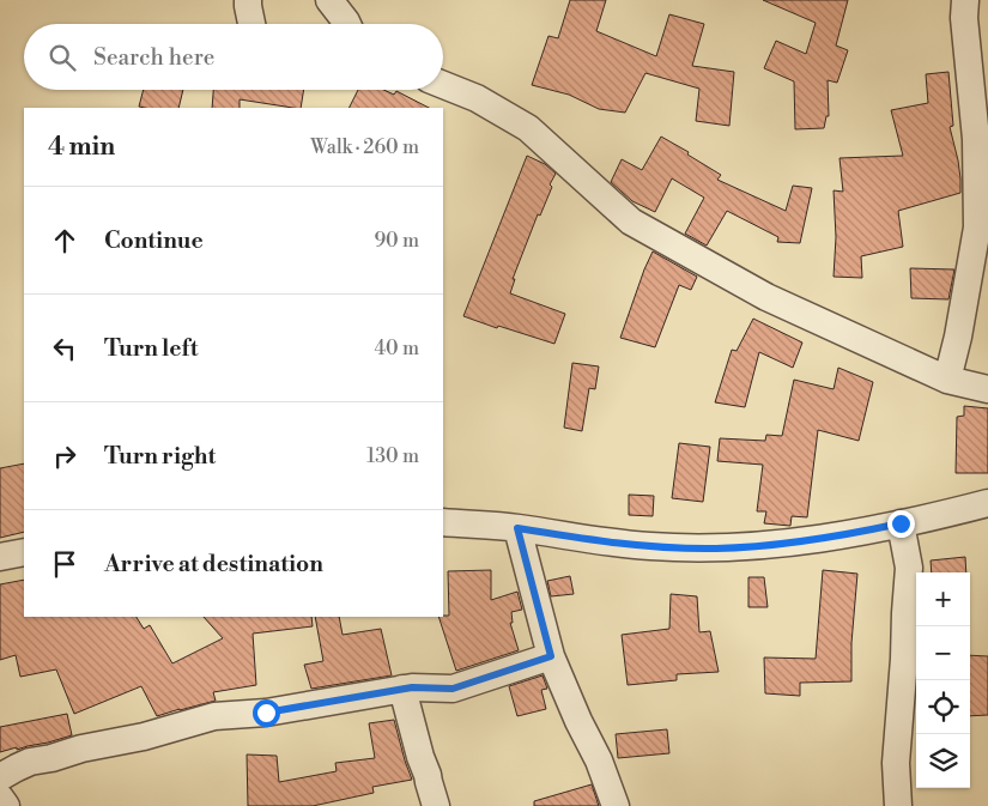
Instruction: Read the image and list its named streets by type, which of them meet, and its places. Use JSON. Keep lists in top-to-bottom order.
{
  "page": {
    "search": "Search here",
    "heading": ["4 min", "Walk · 260 m"],
    "list": [
      ["Continue", "90 m"],
      ["Turn left", "40 m"],
      ["Turn right", "130 m"],
      "Arrive at destination"
    ],
    "map_buttons": ["+", "−"]
  }
}
